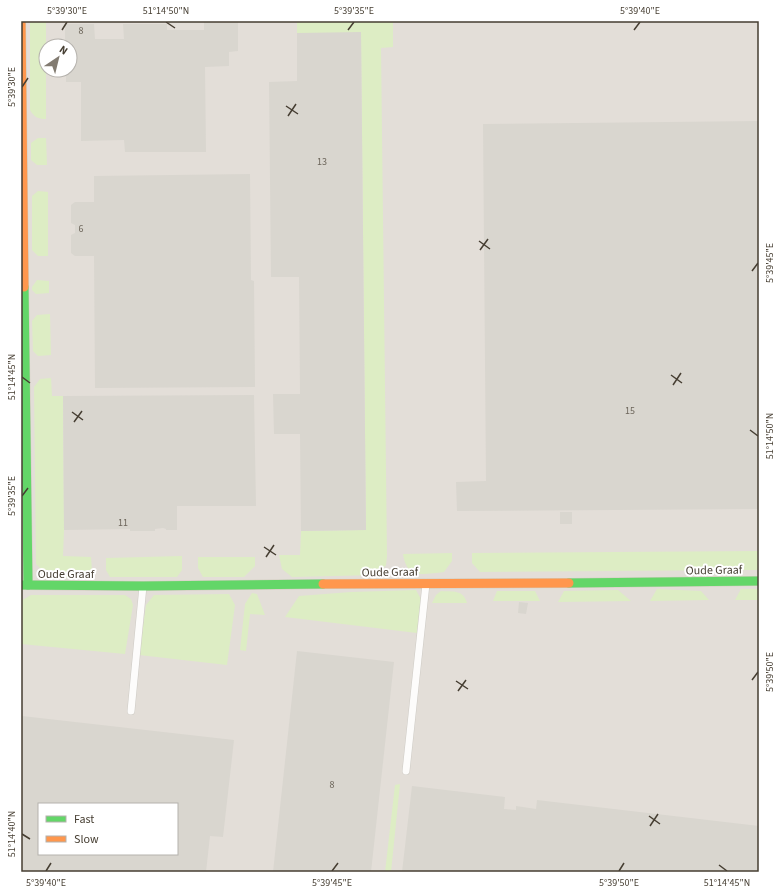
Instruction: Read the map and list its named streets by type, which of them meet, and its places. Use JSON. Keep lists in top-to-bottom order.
{
  "streets": {
    "street": ["Oude Graaf"]
  },
  "house_numbers": [
    "8",
    "13",
    "6",
    "15",
    "11",
    "8"
  ],
  "legend": ["Fast", "Slow"],
  "north": "top right",
  "coordinates": [
    "5°39'30\"E",
    "51°14'50\"N",
    "5°39'35\"E",
    "5°39'40\"E",
    "5°39'45\"E",
    "51°14'45\"N",
    "5°39'50\"E",
    "51°14'40\"N"
  ]
}
